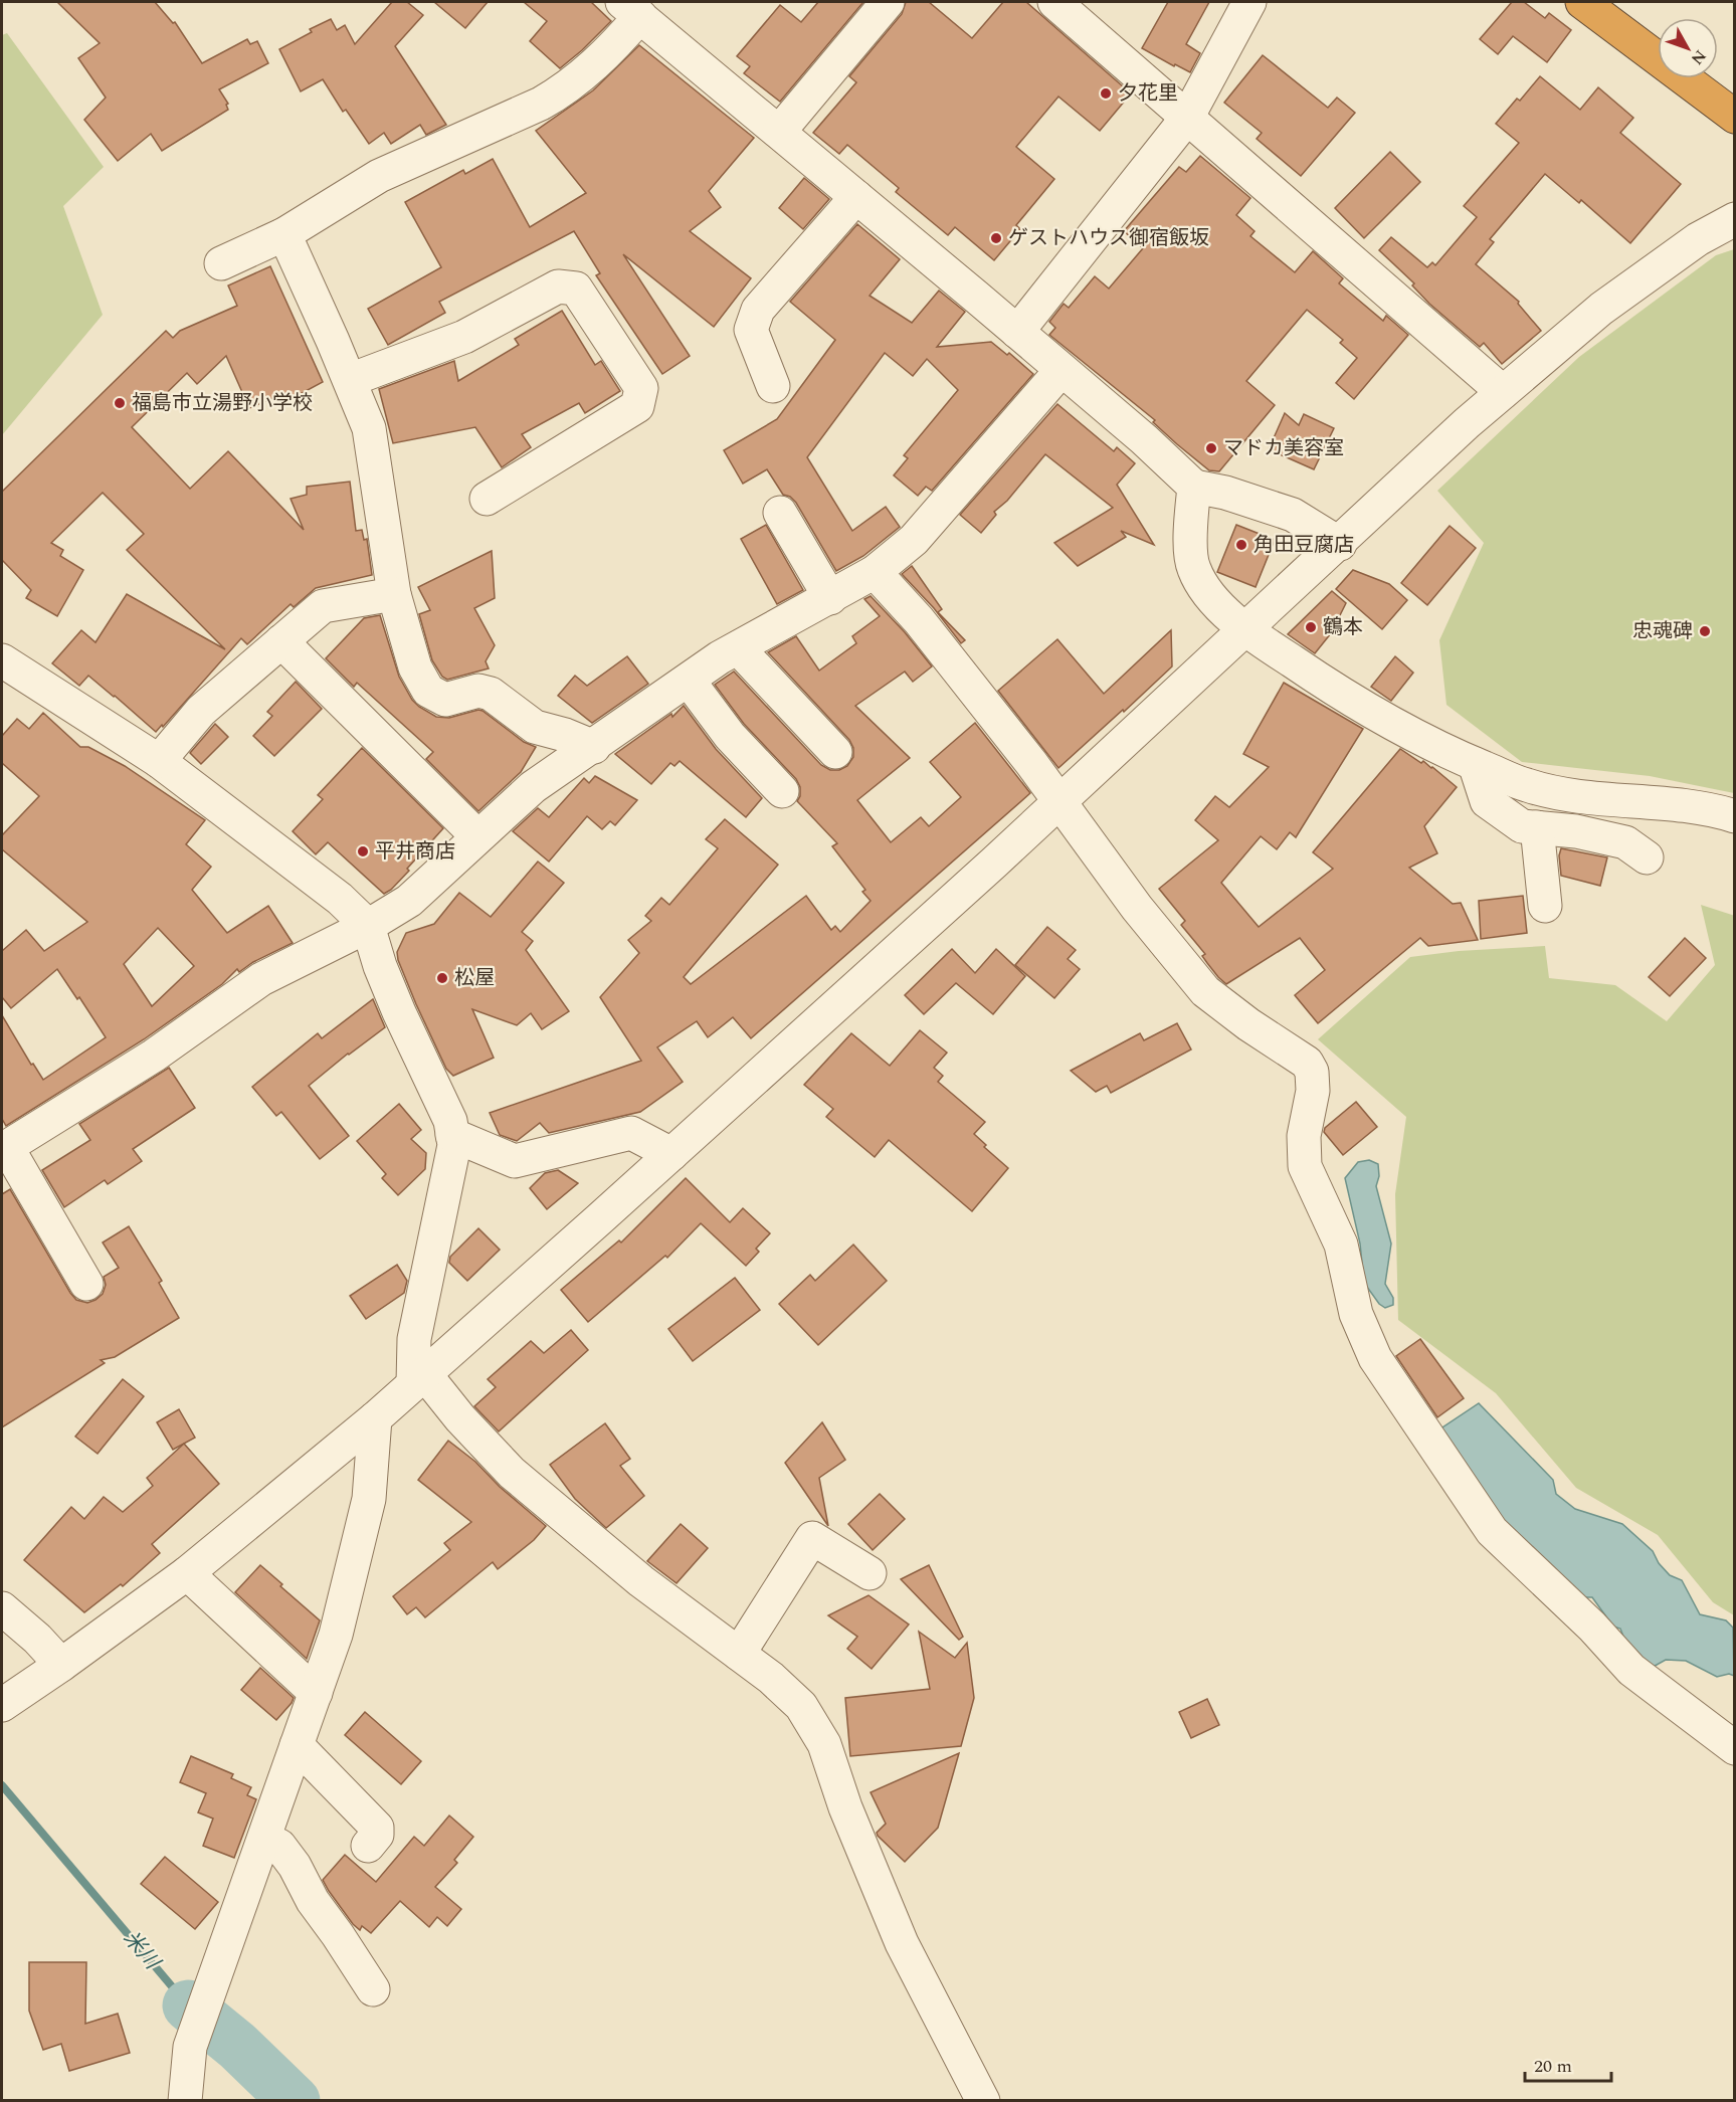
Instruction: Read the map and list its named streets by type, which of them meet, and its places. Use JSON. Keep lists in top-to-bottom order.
{
  "water": ["米川"],
  "places": [
    "夕花里",
    "ゲストハウス御宿飯坂",
    "福島市立湯野小学校",
    "マドカ美容室",
    "角田豆腐店",
    "鶴本",
    "忠魂碑",
    "平井商店",
    "松屋"
  ],
  "scale_bar": "20 m",
  "north": "bottom right"
}
